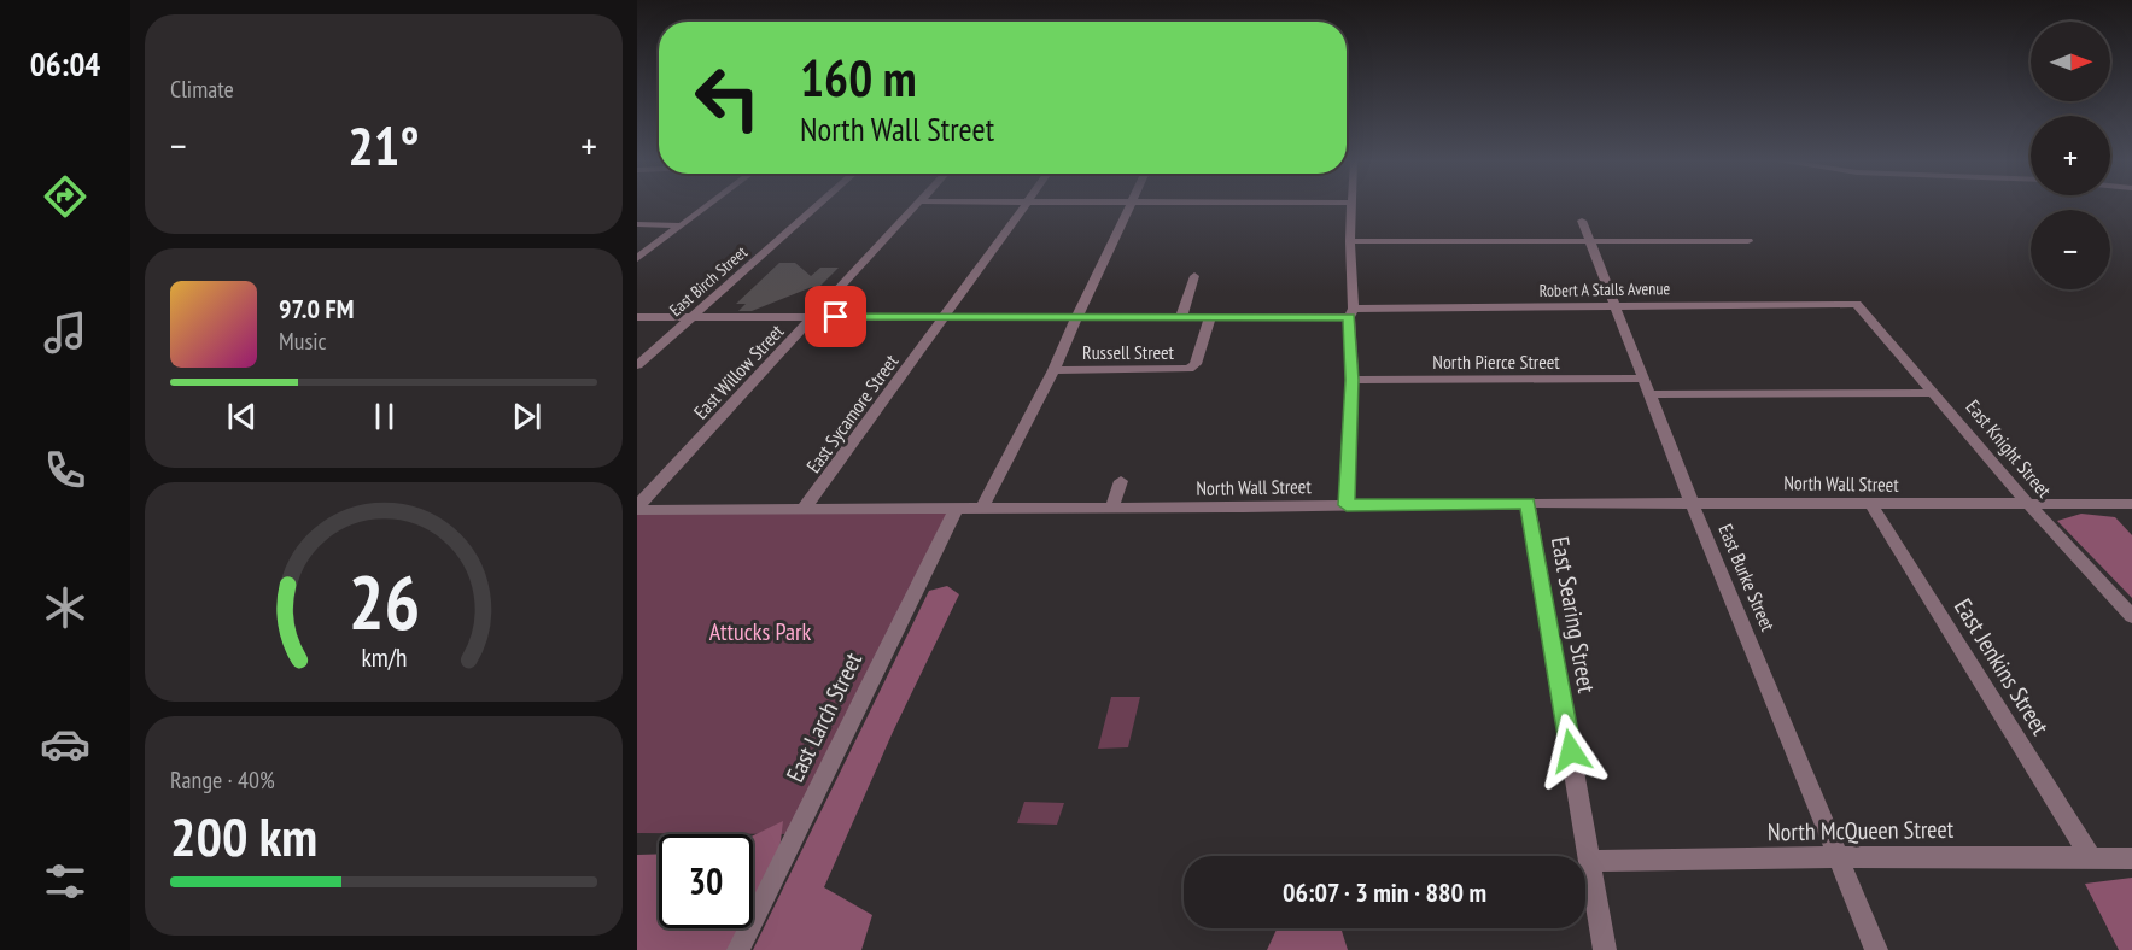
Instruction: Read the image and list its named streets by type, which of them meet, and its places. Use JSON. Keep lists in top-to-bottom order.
{
  "streets": {
    "street": [
      "East Birch Street",
      "Robert A Stalls Avenue",
      "Russell Street",
      "North Pierce Street",
      "East Willow Street",
      "East Sycamore Street",
      "East Knight Street",
      "North Wall Street",
      "East Burke Street",
      "East Searing Street",
      "East Jenkins Street",
      "East Larch Street",
      "North McQueen Street"
    ]
  },
  "crossings": [
    ["East Birch Street", "Robert A Stalls Avenue"],
    ["Robert A Stalls Avenue", "Russell Street"],
    ["Robert A Stalls Avenue", "East Willow Street"],
    ["Robert A Stalls Avenue", "East Sycamore Street"],
    ["Robert A Stalls Avenue", "East Knight Street"],
    ["Robert A Stalls Avenue", "East Burke Street"],
    ["North Pierce Street", "East Knight Street"],
    ["North Pierce Street", "East Burke Street"],
    ["East Willow Street", "North Wall Street"],
    ["East Sycamore Street", "North Wall Street"],
    ["East Knight Street", "North Wall Street"],
    ["North Wall Street", "East Burke Street"],
    ["North Wall Street", "East Searing Street"],
    ["North Wall Street", "East Jenkins Street"],
    ["North Wall Street", "East Larch Street"],
    ["East Burke Street", "North McQueen Street"],
    ["East Searing Street", "North McQueen Street"],
    ["East Jenkins Street", "North McQueen Street"]
  ],
  "parks": ["Attucks Park"],
  "north": "right",
  "page": {
    "tabs": "06:04",
    "tile": [
      "Climate",
      ["Range · 40%", "200 km"]
    ],
    "map_buttons": ["+", "−"],
    "turn": ["160 m", "North Wall Street"],
    "heat": ["−", "21°", "+"],
    "song": ["97.0 FM", "Music"],
    "limit": "30",
    "trip": "06:07 · 3 min · 880 m",
    "gauge": ["26", "km/h"]
  }
}
